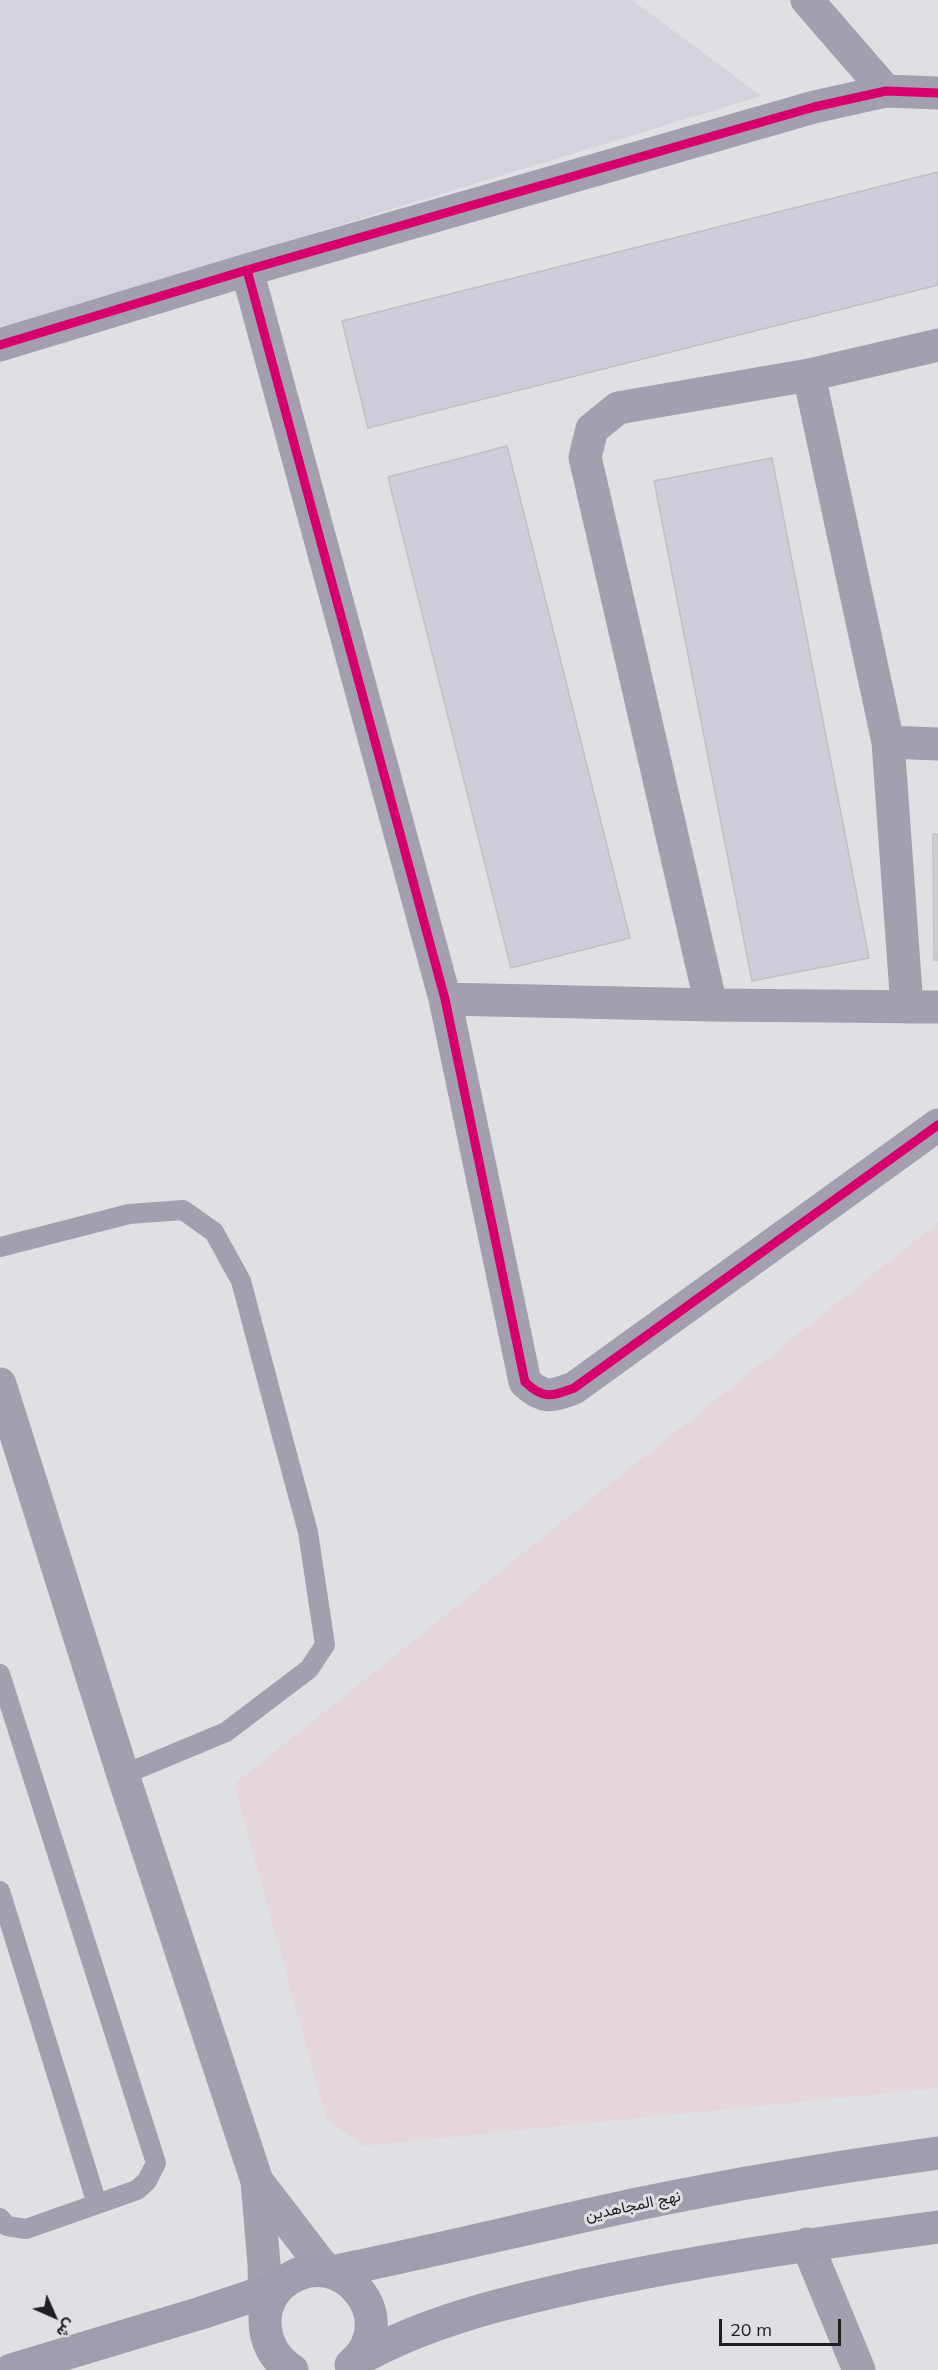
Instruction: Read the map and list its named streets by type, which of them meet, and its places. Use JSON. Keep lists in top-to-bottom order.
{
  "streets": {
    "main road": ["نهج المجاهدين"]
  },
  "scale_bar": "20 m",
  "north": "bottom right"
}
